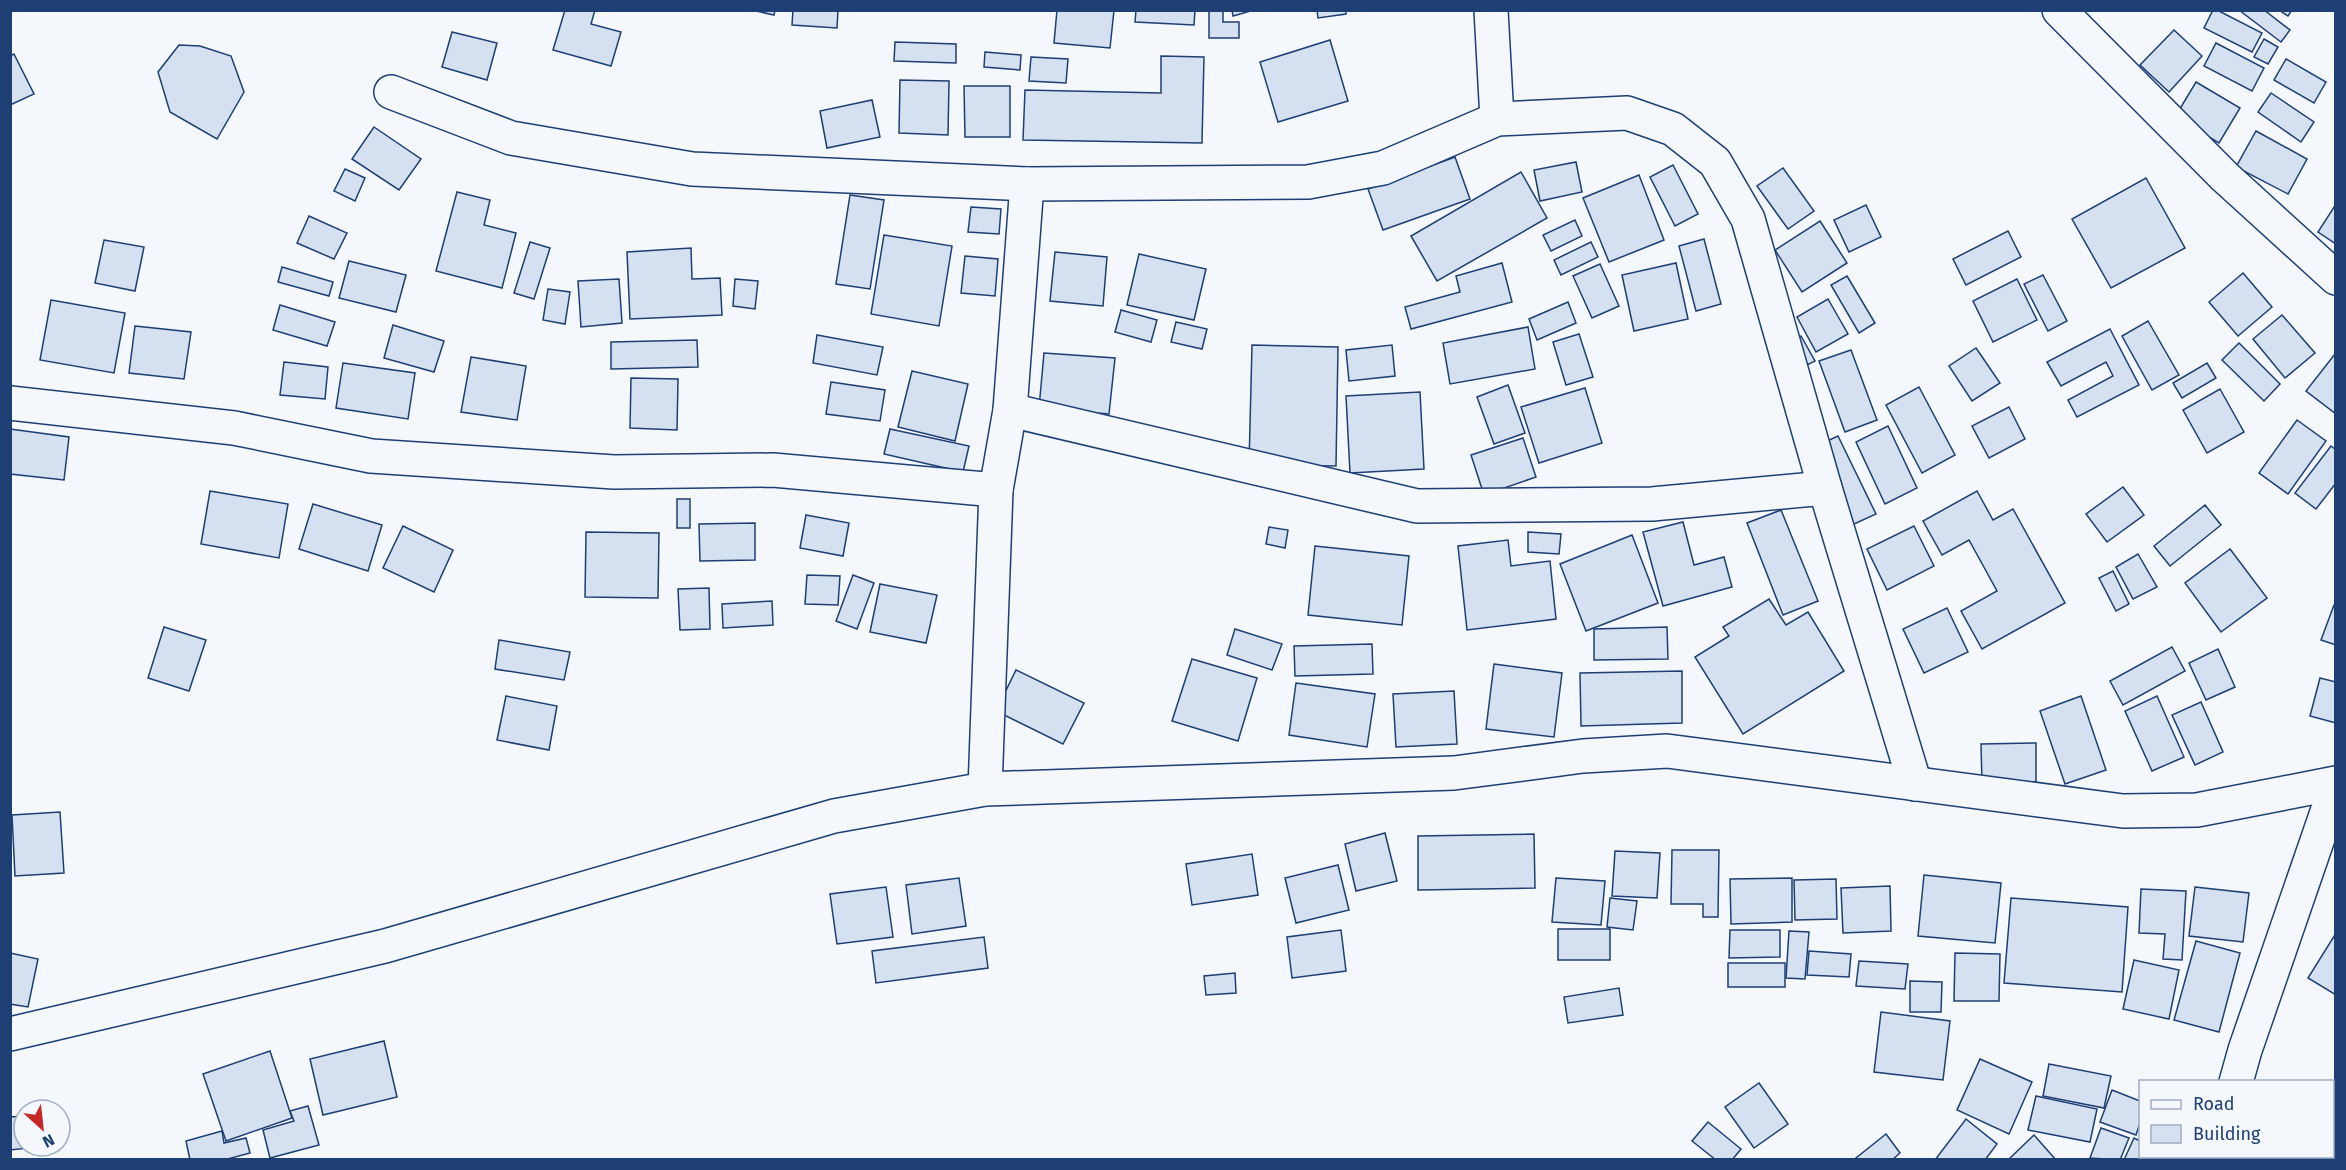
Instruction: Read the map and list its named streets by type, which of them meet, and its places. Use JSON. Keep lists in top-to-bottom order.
{
  "legend": ["Road", "Building"],
  "north": "bottom right"
}
